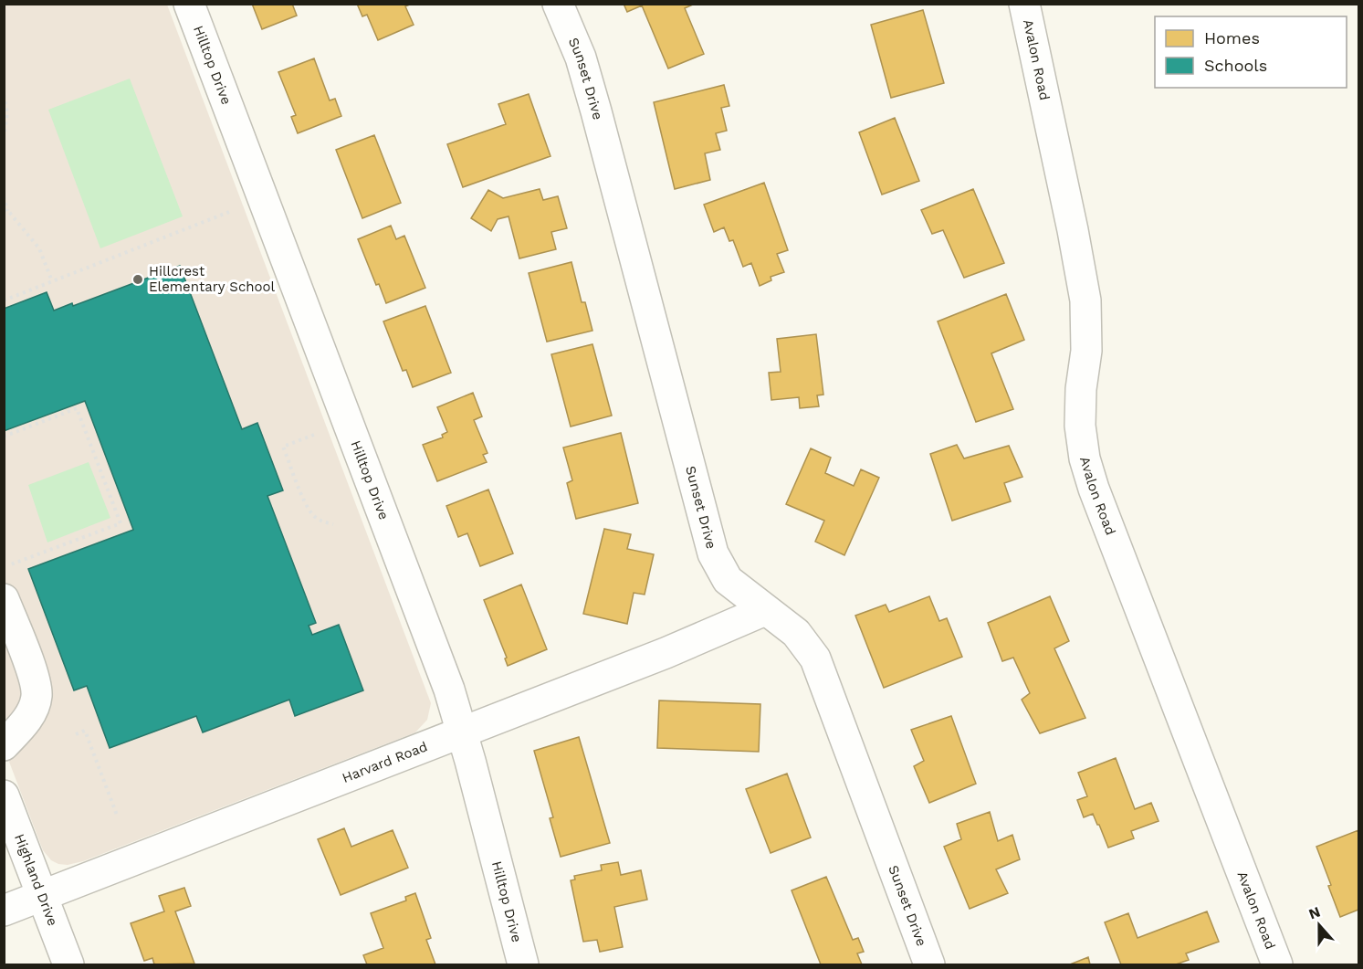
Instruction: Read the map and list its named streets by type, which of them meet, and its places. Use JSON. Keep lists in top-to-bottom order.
{
  "streets": {
    "street": [
      "Avalon Road",
      "Hilltop Drive",
      "Sunset Drive",
      "Harvard Road",
      "Highland Drive"
    ]
  },
  "crossings": [
    ["Hilltop Drive", "Harvard Road"],
    ["Sunset Drive", "Harvard Road"],
    ["Harvard Road", "Highland Drive"]
  ],
  "places": ["Hillcrest Elementary School"],
  "legend": ["Homes", "Schools"],
  "north": "top"
}
